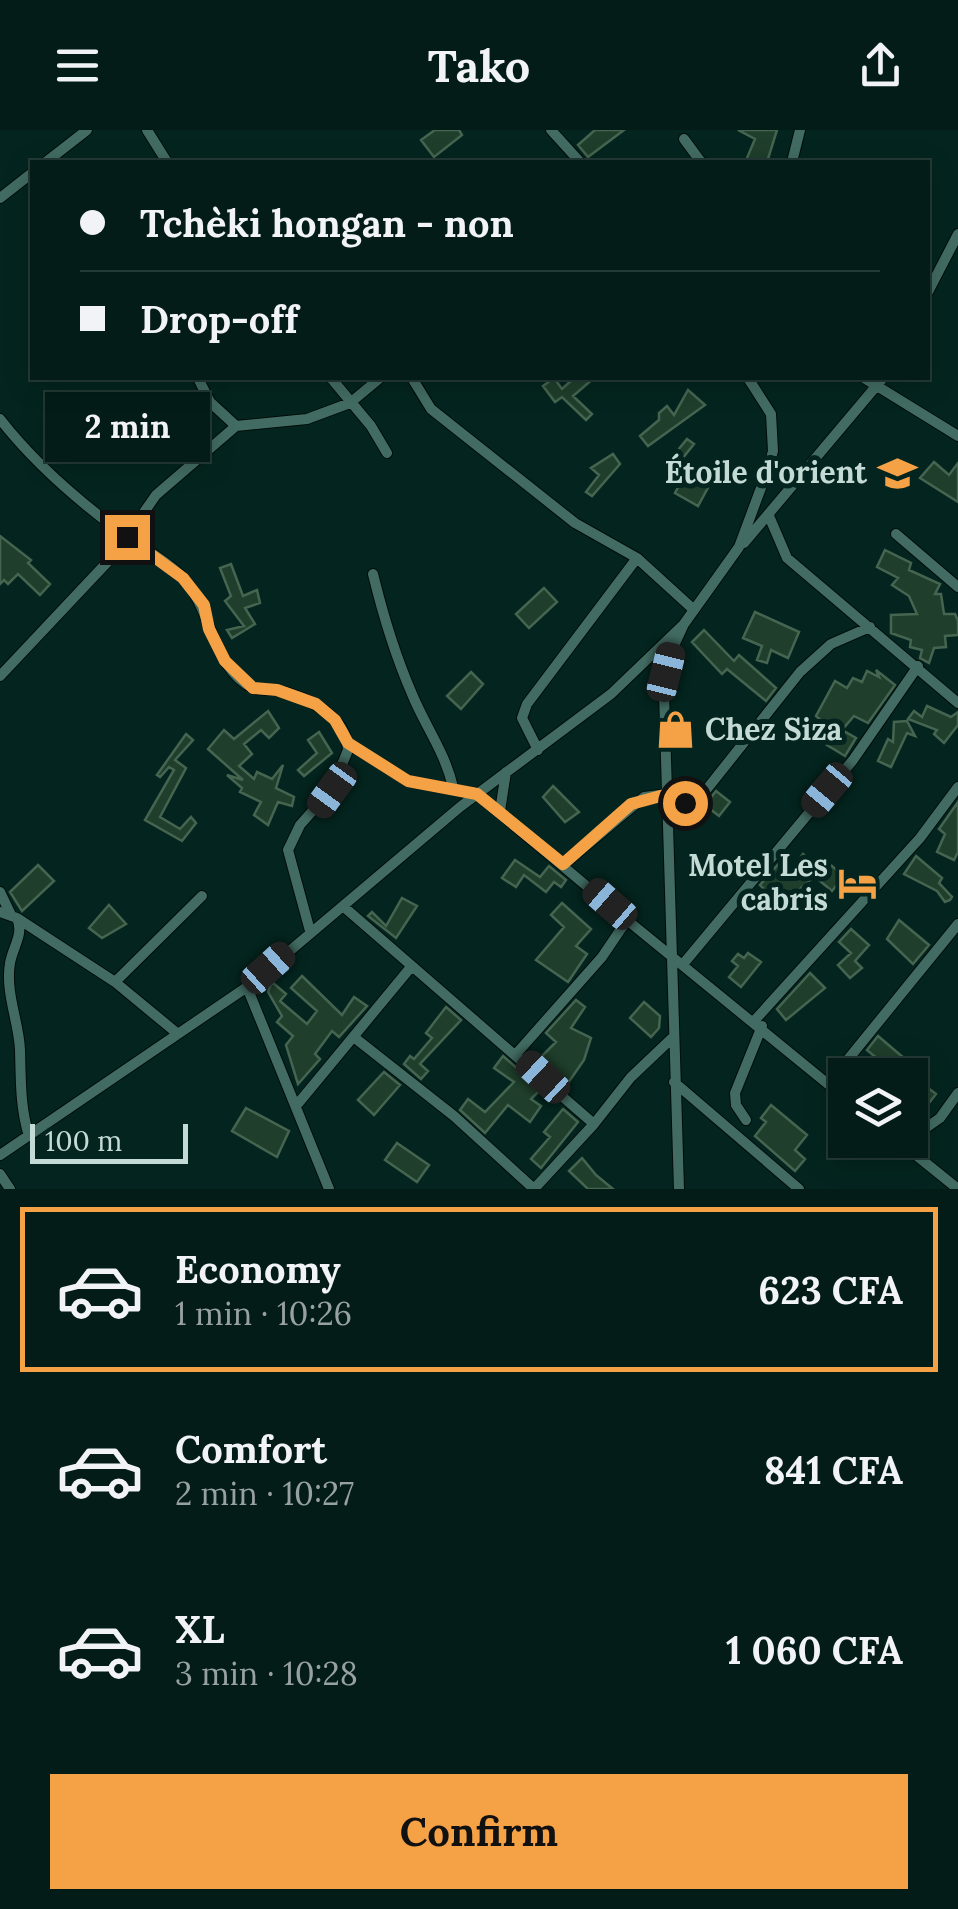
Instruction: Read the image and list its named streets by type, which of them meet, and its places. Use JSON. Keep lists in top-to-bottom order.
{
  "places": {
    "school or university": ["Étoile d'orient"],
    "shop": ["Chez Siza"],
    "hotel": ["Motel Les cabris"]
  },
  "scale_bar": "100 m",
  "page": {
    "header": "Tako",
    "banner": ["Tchèki hongan - non", "Drop-off"],
    "bubble": "2 min",
    "scale": "100 m",
    "list": [
      {
        "name": "Economy",
        "note": "1 min · 10:26",
        "value": "623 CFA"
      },
      {
        "name": "Comfort",
        "note": "2 min · 10:27",
        "value": "841 CFA"
      },
      {
        "name": "XL",
        "note": "3 min · 10:28",
        "value": "1 060 CFA"
      }
    ],
    "buttons": "Confirm"
  }
}
